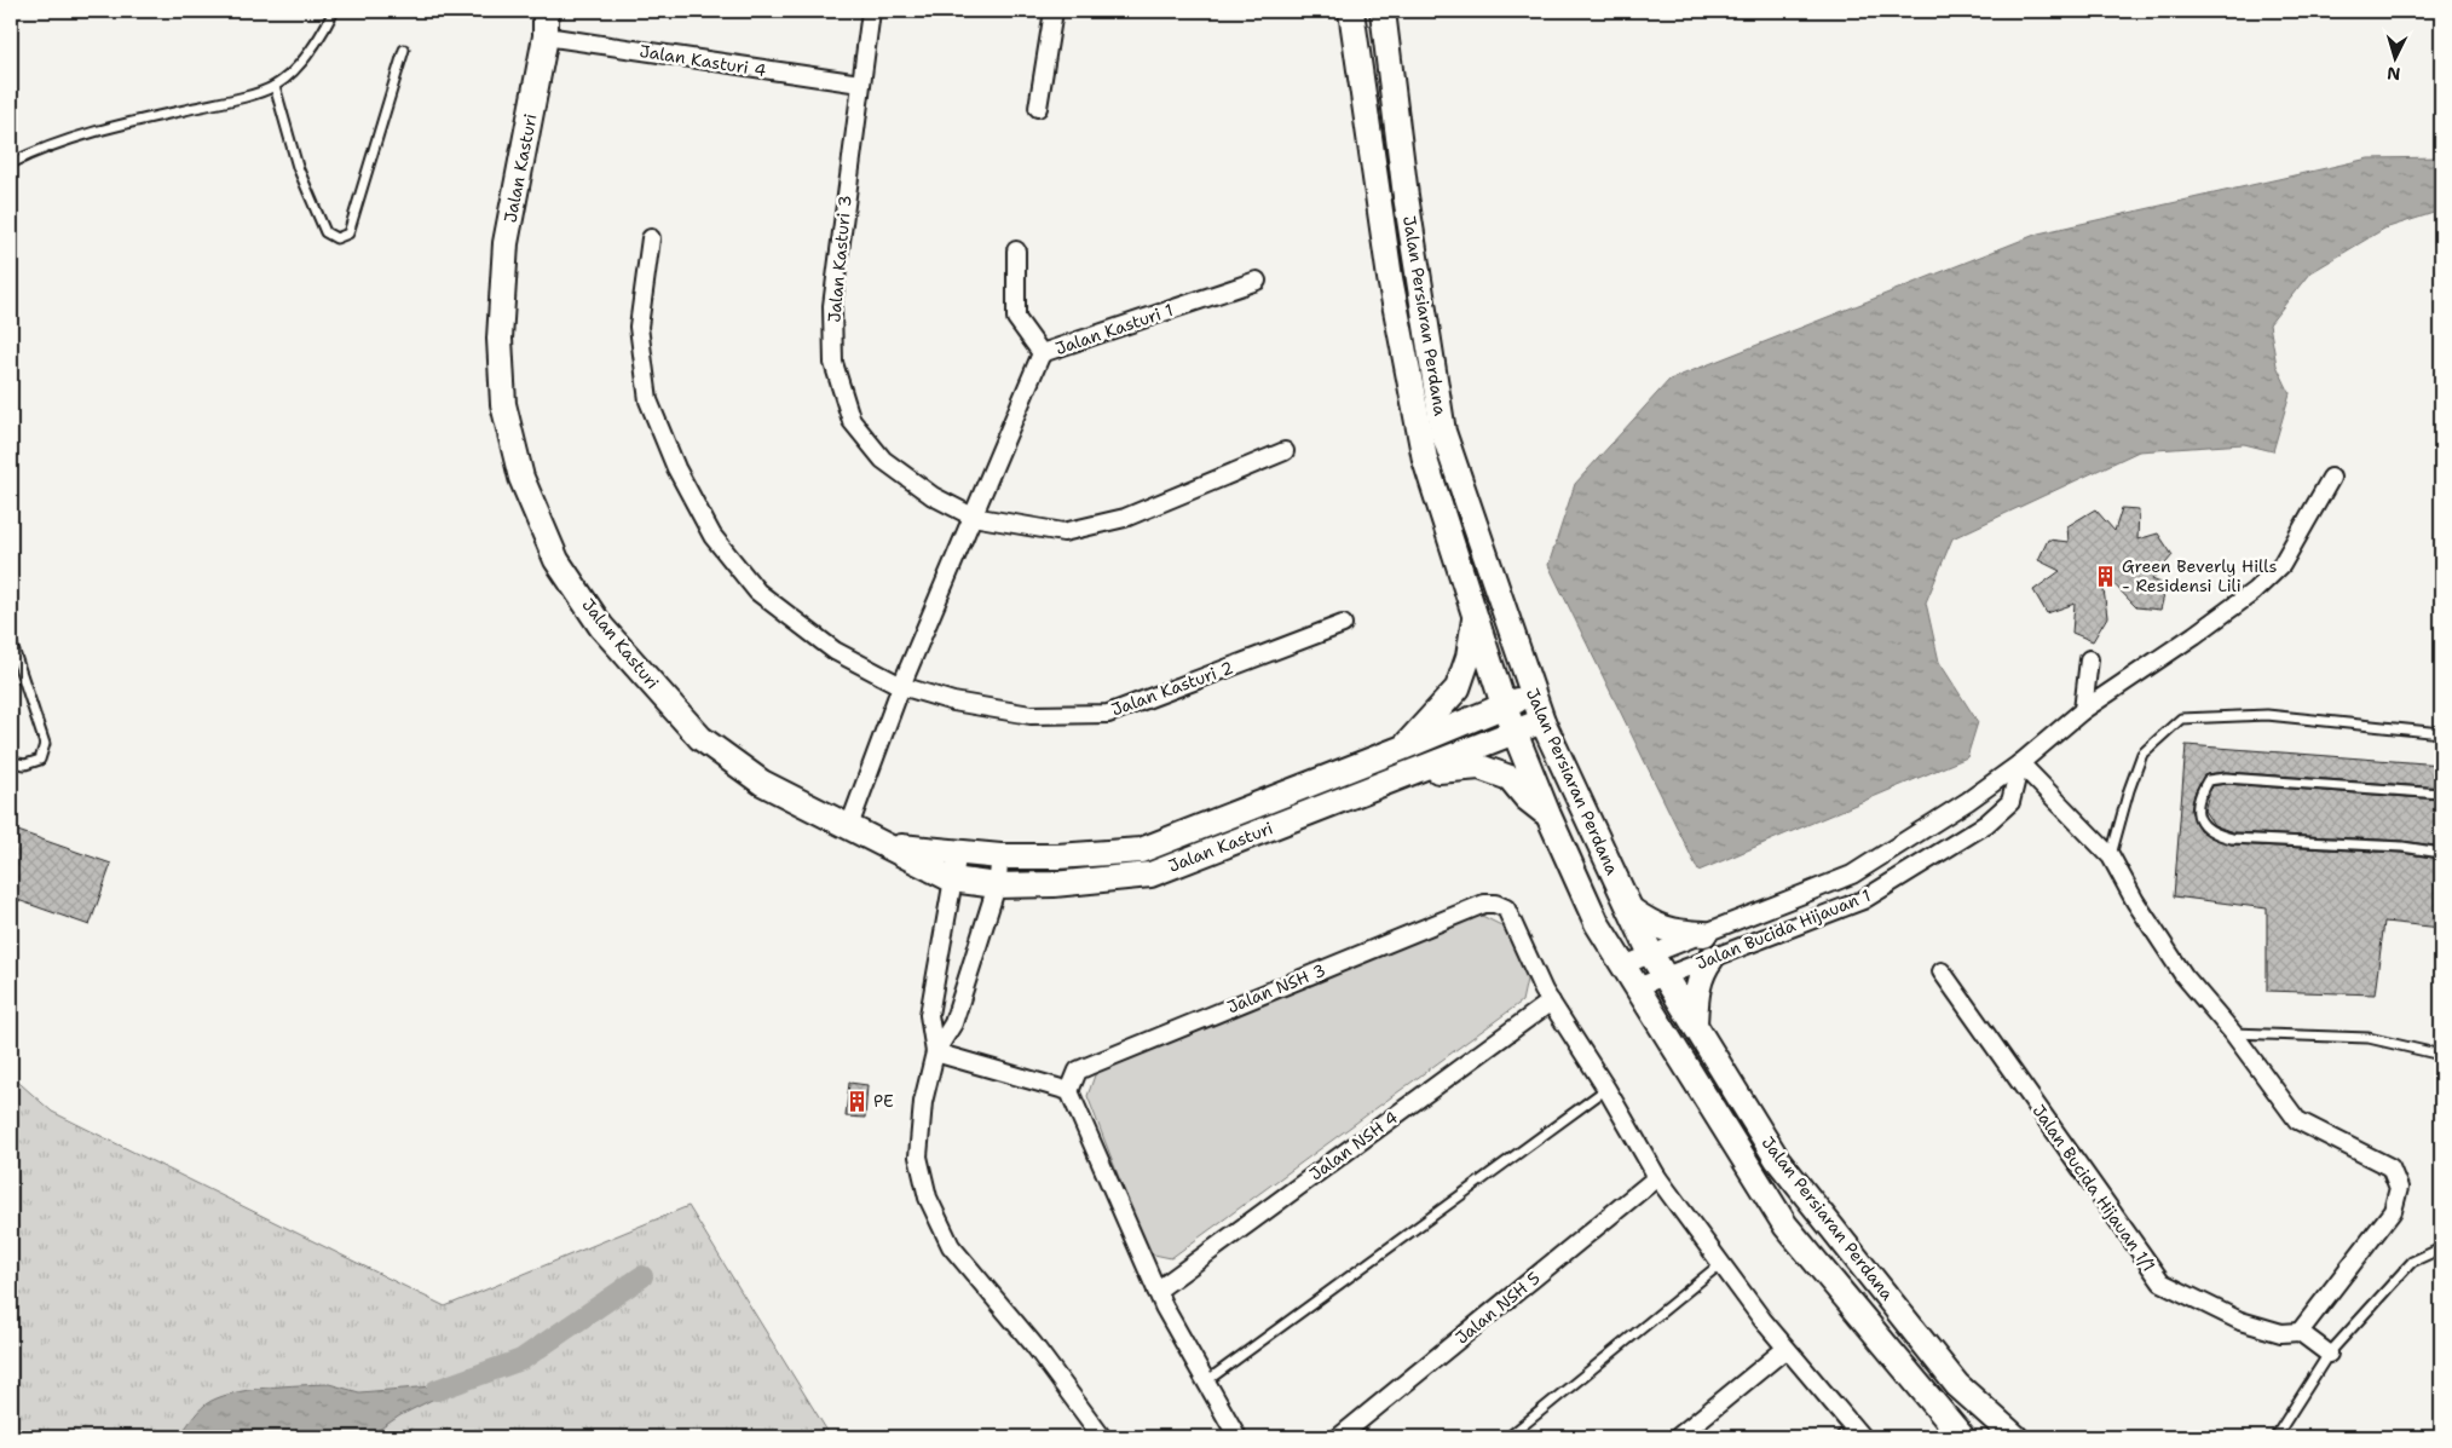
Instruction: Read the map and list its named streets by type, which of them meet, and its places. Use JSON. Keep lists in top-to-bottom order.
{
  "streets": {
    "main road": ["Jalan Kasturi", "Jalan Persiaran Perdana"],
    "street": [
      "Jalan Kasturi 4",
      "Jalan Kasturi 3",
      "Jalan Kasturi 1",
      "Jalan Kasturi 2",
      "Jalan Bucida Hijauan 1",
      "Jalan NSH 3",
      "Jalan NSH 4",
      "Jalan Bucida Hijauan 1/1",
      "Jalan NSH 5"
    ]
  },
  "crossings": [
    ["Jalan Kasturi 4", "Jalan Kasturi"],
    ["Jalan Kasturi 4", "Jalan Kasturi 3"],
    ["Jalan Kasturi", "Jalan Persiaran Perdana"],
    ["Jalan Persiaran Perdana", "Jalan Bucida Hijauan 1"],
    ["Jalan NSH 3", "Jalan NSH 4"]
  ],
  "places": {
    "building": ["Green Beverly Hills - Residensi Lili", "PE"]
  },
  "north": "bottom"
}
